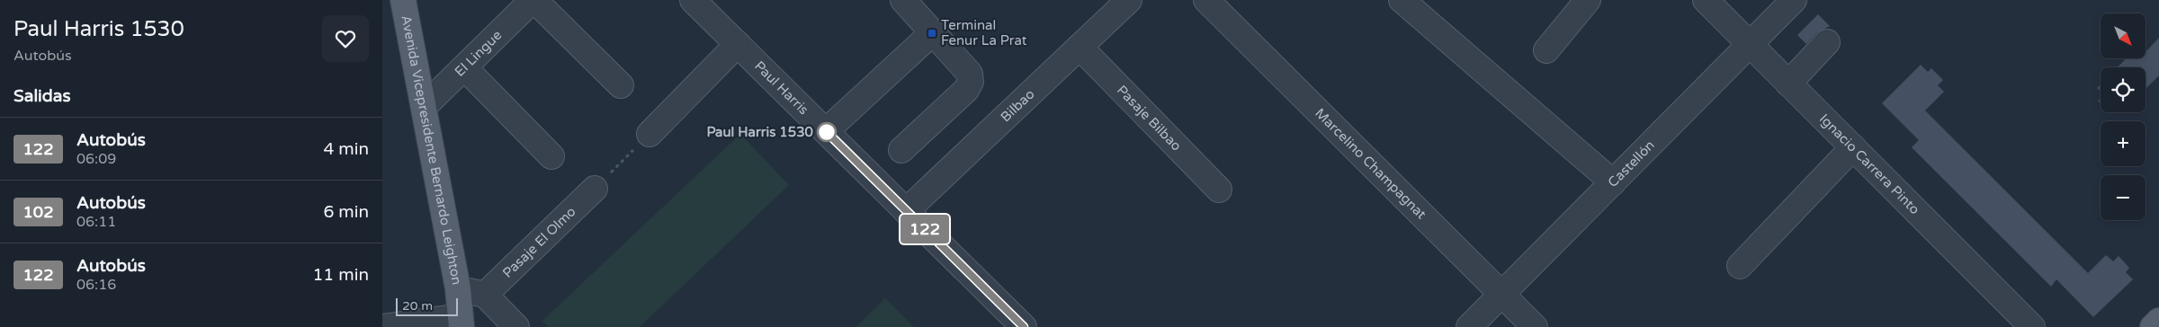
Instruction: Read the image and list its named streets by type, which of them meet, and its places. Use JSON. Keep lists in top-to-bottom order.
{
  "streets": {
    "main road": ["Avenida Vicepresidente Bernardo Leighton"],
    "street": [
      "El Lingue",
      "Paul Harris",
      "Bilbao",
      "Pasaje Bilbao",
      "Marcelino Champagnat",
      "Ignacio Carrera Pinto",
      "Castellón",
      "Pasaje El Olmo"
    ]
  },
  "crossings": [
    ["El Lingue", "Avenida Vicepresidente Bernardo Leighton"],
    ["Paul Harris", "Bilbao"],
    ["Bilbao", "Pasaje Bilbao"],
    ["Marcelino Champagnat", "Castellón"],
    ["Ignacio Carrera Pinto", "Castellón"]
  ],
  "places": {
    "transit": ["Terminal Fenur La Prat"],
    "other": ["Paul Harris 1530"]
  },
  "lines": ["bus line 122"],
  "scale_bar": "20 m",
  "north": "bottom right",
  "page": {
    "heading": [
      ["Paul Harris 1530", "Autobús"],
      "Salidas"
    ],
    "on_map": "122",
    "map_buttons": ["+", "−"],
    "list": [
      {
        "mark": "122",
        "name": "Autobús",
        "note": "06:09",
        "value": "4 min"
      },
      {
        "mark": "102",
        "name": "Autobús",
        "note": "06:11",
        "value": "6 min"
      },
      {
        "mark": "122",
        "name": "Autobús",
        "note": "06:16",
        "value": "11 min"
      }
    ],
    "scale": "20 m"
  }
}
